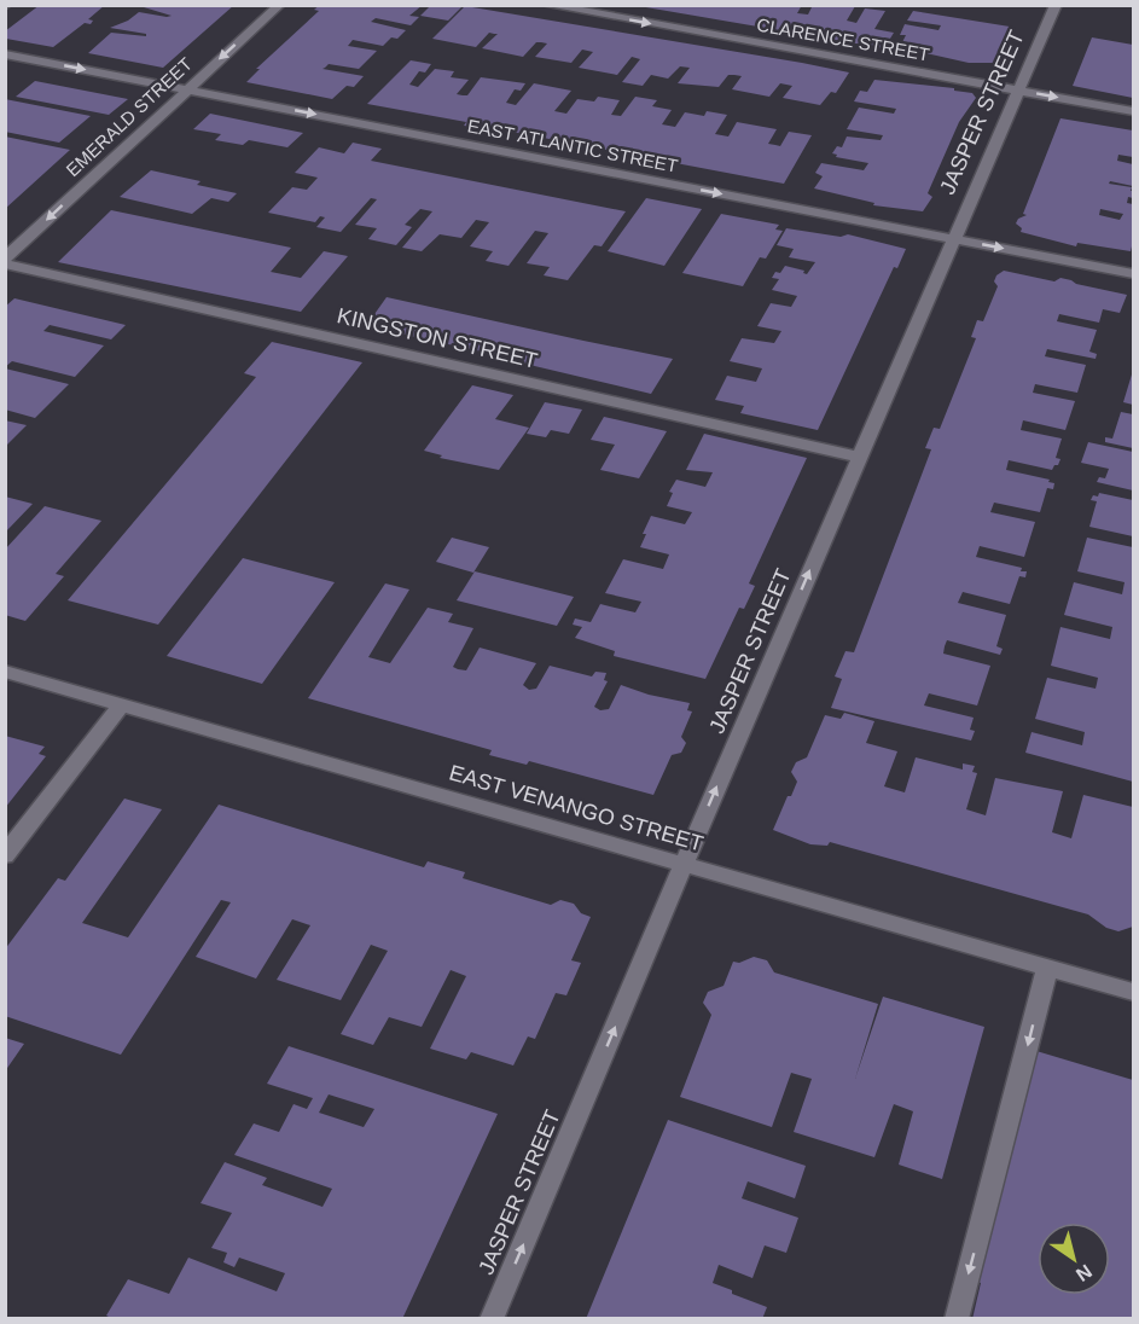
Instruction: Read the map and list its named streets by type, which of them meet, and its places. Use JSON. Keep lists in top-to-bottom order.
{
  "streets": {
    "street": [
      "CLARENCE STREET",
      "JASPER STREET",
      "EMERALD STREET",
      "EAST ATLANTIC STREET",
      "KINGSTON STREET",
      "EAST VENANGO STREET"
    ]
  },
  "crossings": [
    ["CLARENCE STREET", "JASPER STREET"],
    ["JASPER STREET", "EAST ATLANTIC STREET"],
    ["JASPER STREET", "KINGSTON STREET"],
    ["JASPER STREET", "EAST VENANGO STREET"],
    ["EMERALD STREET", "EAST ATLANTIC STREET"],
    ["EMERALD STREET", "KINGSTON STREET"]
  ],
  "one_way": [
    "CLARENCE STREET",
    "JASPER STREET",
    "EMERALD STREET",
    "EAST ATLANTIC STREET"
  ],
  "north": "bottom right"
}
